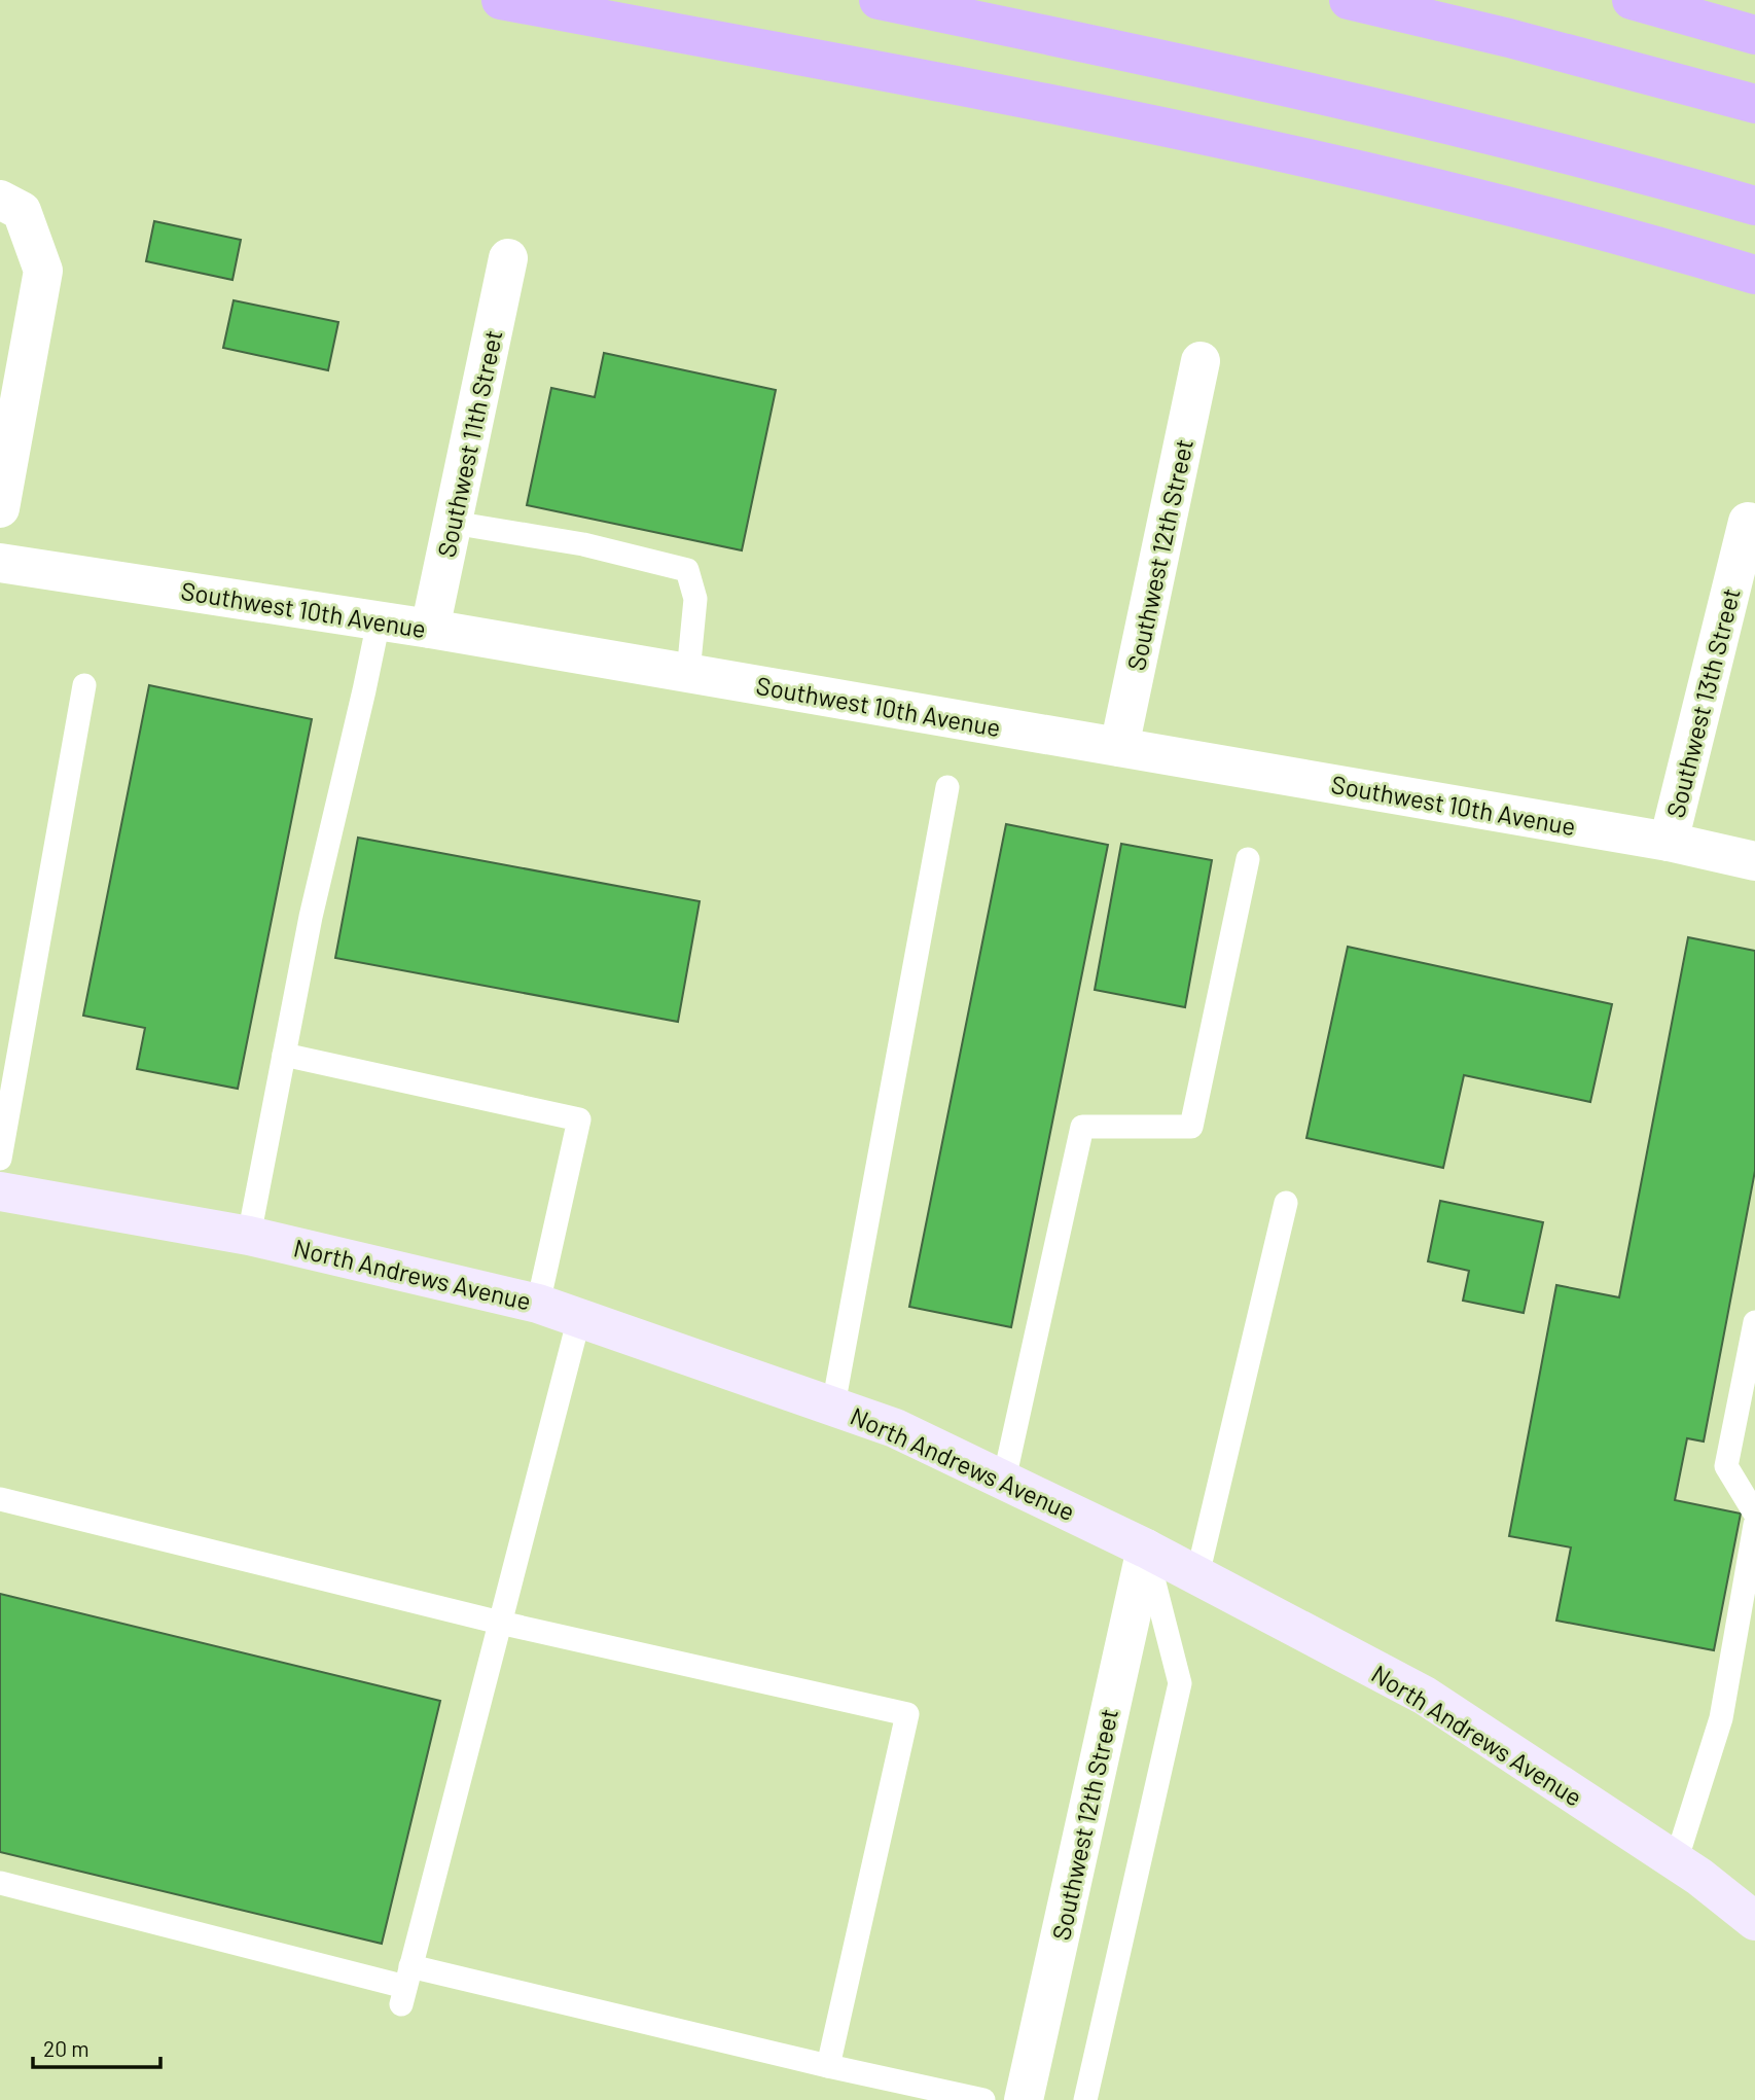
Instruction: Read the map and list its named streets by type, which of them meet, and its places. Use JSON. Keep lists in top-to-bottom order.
{
  "streets": {
    "main road": ["North Andrews Avenue"],
    "street": [
      "Southwest 11th Street",
      "Southwest 12th Street",
      "Southwest 10th Avenue",
      "Southwest 13th Street"
    ]
  },
  "crossings": [
    ["Southwest 11th Street", "Southwest 10th Avenue"],
    ["Southwest 12th Street", "Southwest 10th Avenue"],
    ["Southwest 12th Street", "North Andrews Avenue"],
    ["Southwest 10th Avenue", "Southwest 13th Street"]
  ],
  "scale_bar": "20 m"
}
